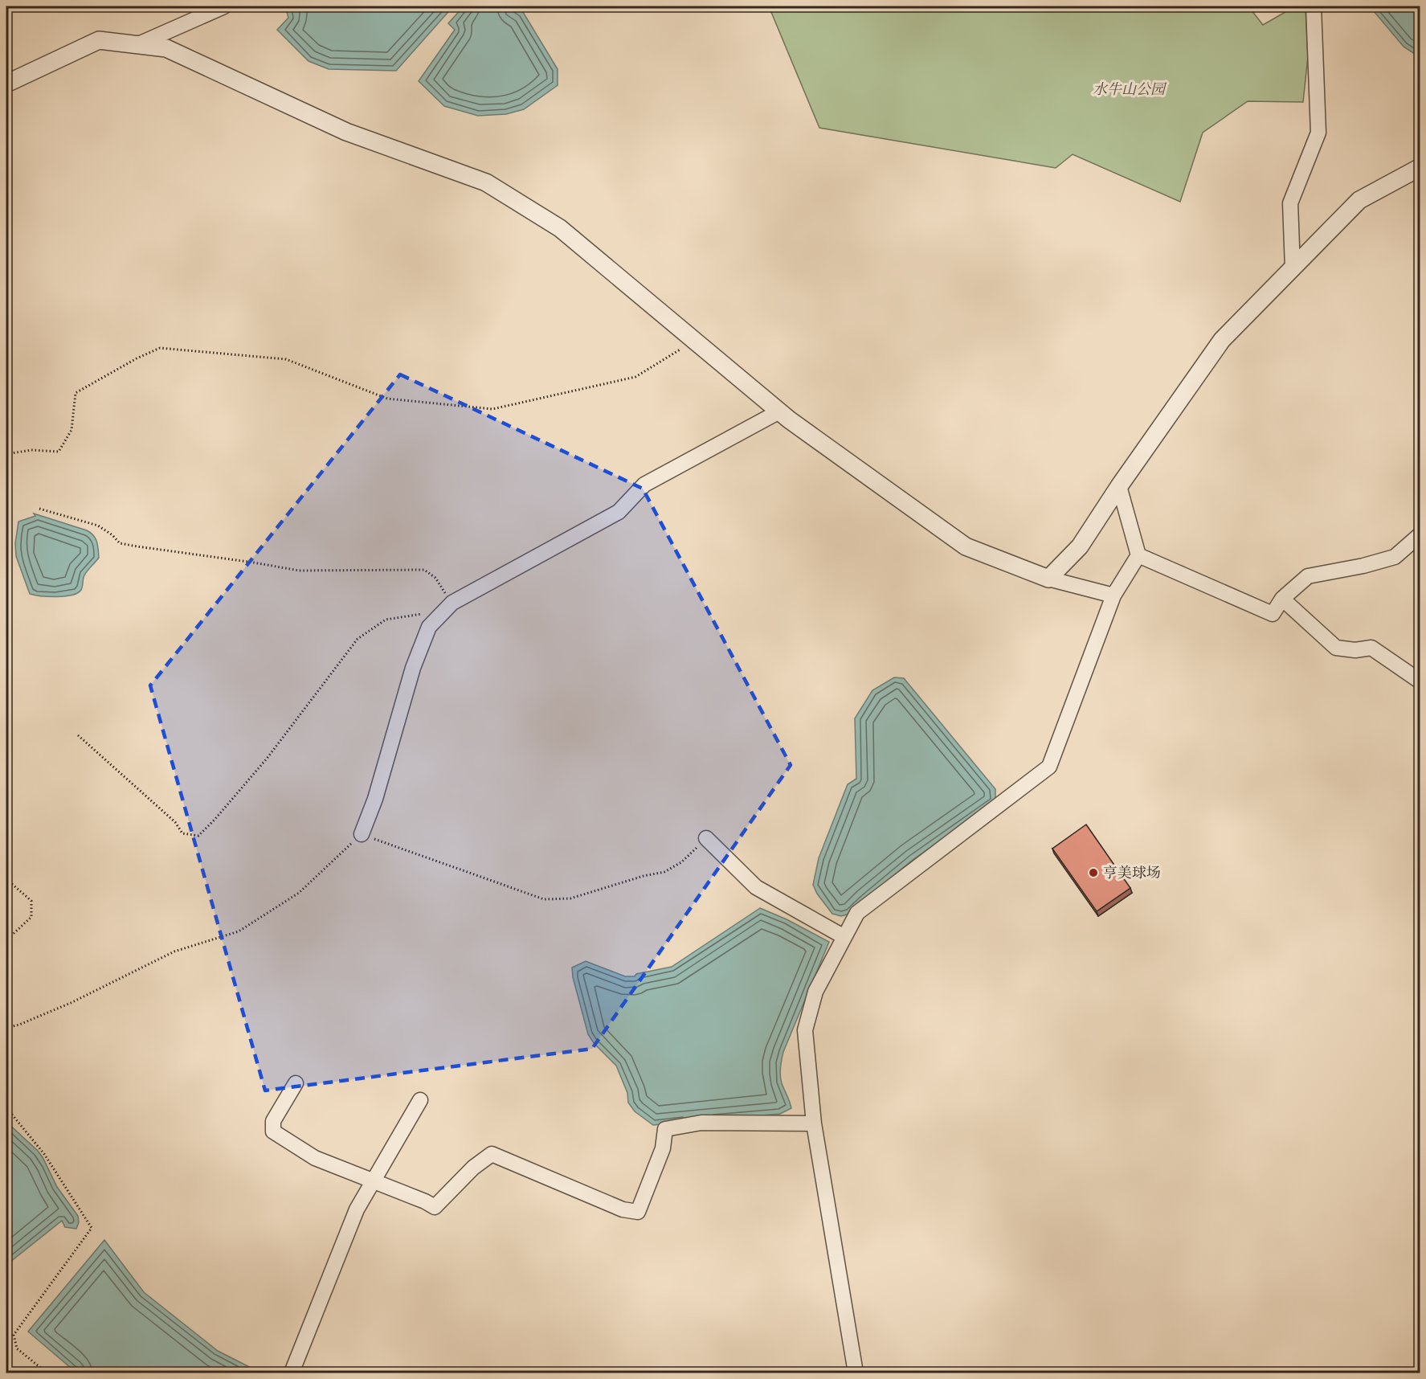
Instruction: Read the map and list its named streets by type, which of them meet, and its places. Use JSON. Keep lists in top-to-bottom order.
{
  "parks": ["水牛山公园"],
  "places": ["亨美球场"]
}
